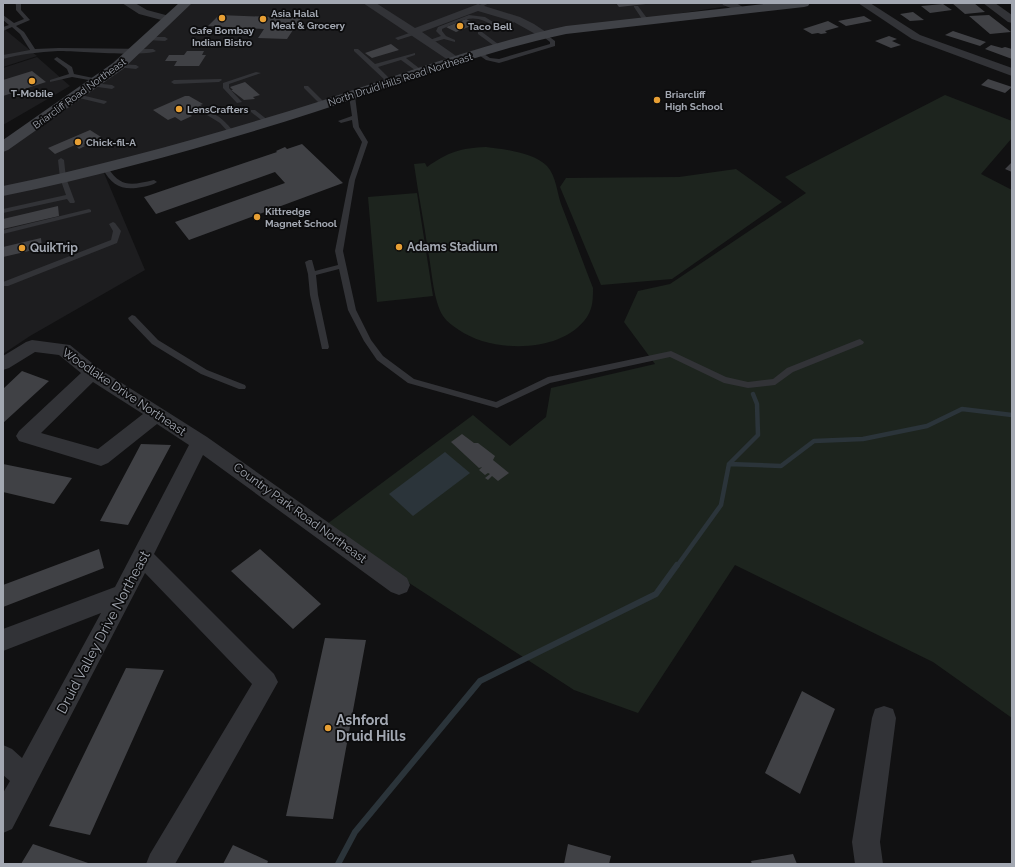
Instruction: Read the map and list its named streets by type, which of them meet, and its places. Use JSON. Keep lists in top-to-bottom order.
{
  "streets": {
    "main road": ["North Druid Hills Road Northeast", "Briarcliff Road Northeast"],
    "street": ["Woodlake Drive Northeast", "Country Park Road Northeast", "Druid Valley Drive Northeast"]
  },
  "crossings": [
    ["Woodlake Drive Northeast", "Country Park Road Northeast"],
    ["Woodlake Drive Northeast", "Druid Valley Drive Northeast"],
    ["Country Park Road Northeast", "Druid Valley Drive Northeast"]
  ],
  "places": [
    "Cafe Bombay Indian Bistro",
    "Asia Halal Meat & Grocery",
    "Taco Bell",
    "T-Mobile",
    "Briarcliff High School",
    "LensCrafters",
    "Chick-fil-A",
    "Kittredge Magnet School",
    "Adams Stadium",
    "QuikTrip",
    "Ashford Druid Hills"
  ]
}
